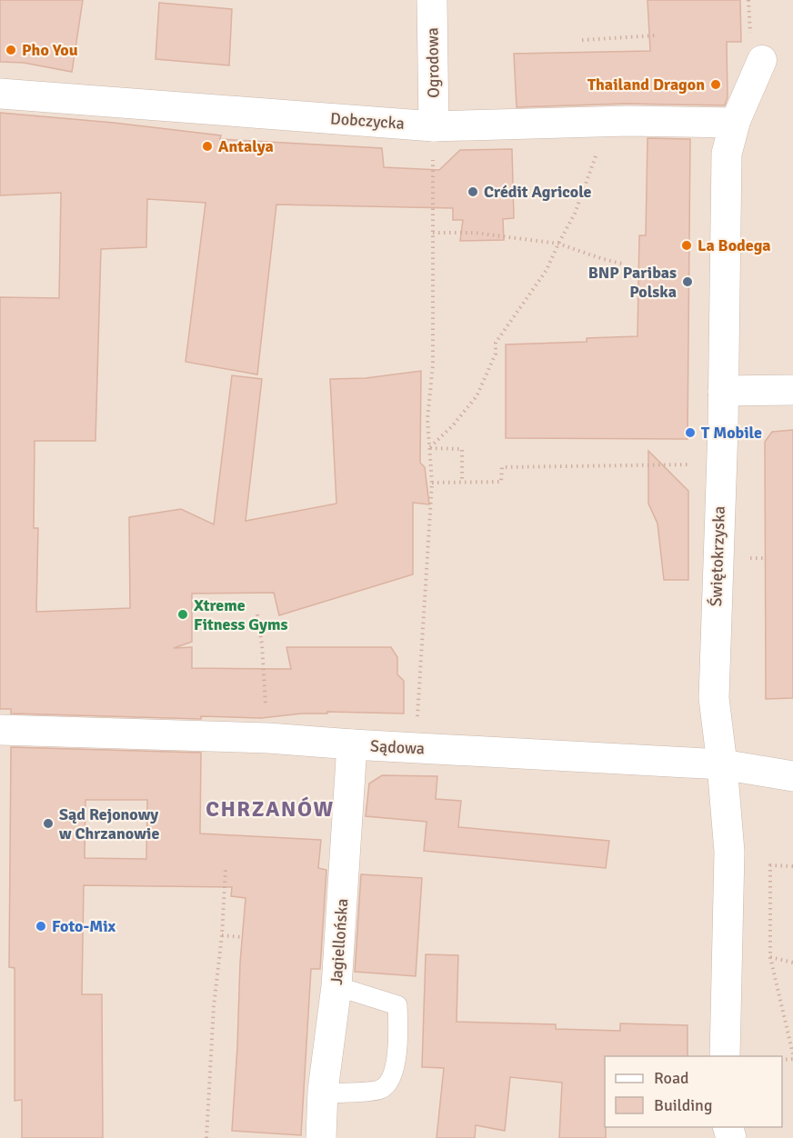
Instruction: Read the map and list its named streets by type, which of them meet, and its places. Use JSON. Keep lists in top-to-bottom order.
{
  "streets": {
    "street": [
      "Ogrodowa",
      "Dobczycka",
      "Świętokrzyska",
      "Sądowa",
      "Jagiellońska"
    ]
  },
  "crossings": [
    ["Ogrodowa", "Dobczycka"],
    ["Dobczycka", "Świętokrzyska"],
    ["Świętokrzyska", "Sądowa"],
    ["Sądowa", "Jagiellońska"]
  ],
  "districts": ["CHRZANÓW"],
  "places": [
    "Pho You",
    "Thailand Dragon",
    "Antalya",
    "Crédit Agricole",
    "La Bodega",
    "BNP Paribas Polska",
    "T Mobile",
    "Xtreme Fitness Gyms",
    "Sąd Rejonowy w Chrzanowie",
    "Foto-Mix"
  ],
  "legend": ["Road", "Building"]
}
